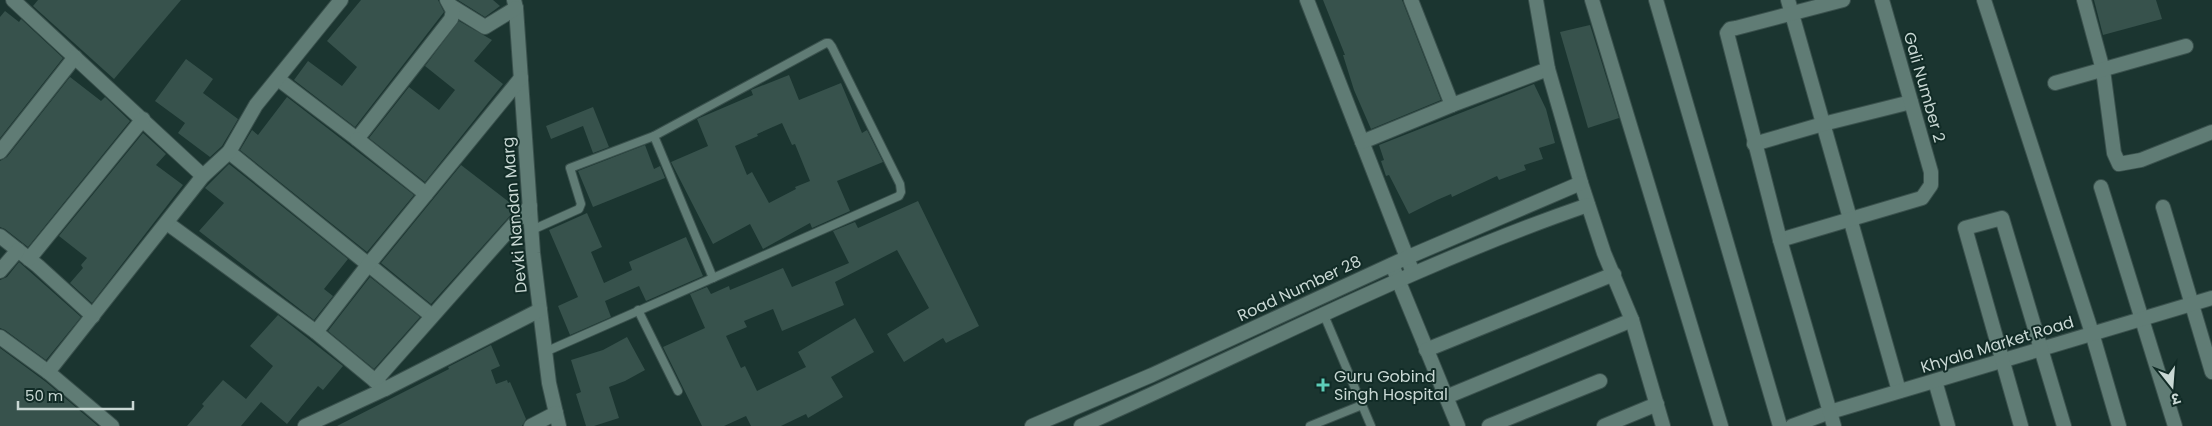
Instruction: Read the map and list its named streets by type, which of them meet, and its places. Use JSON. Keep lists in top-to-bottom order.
{
  "streets": {
    "street": [
      "Gali Number 2",
      "Devki Nandan Marg",
      "Road Number 28",
      "Khyala Market Road"
    ]
  },
  "places": {
    "health": ["Guru Gobind Singh Hospital"]
  },
  "scale_bar": "50 m",
  "north": "bottom"
}
